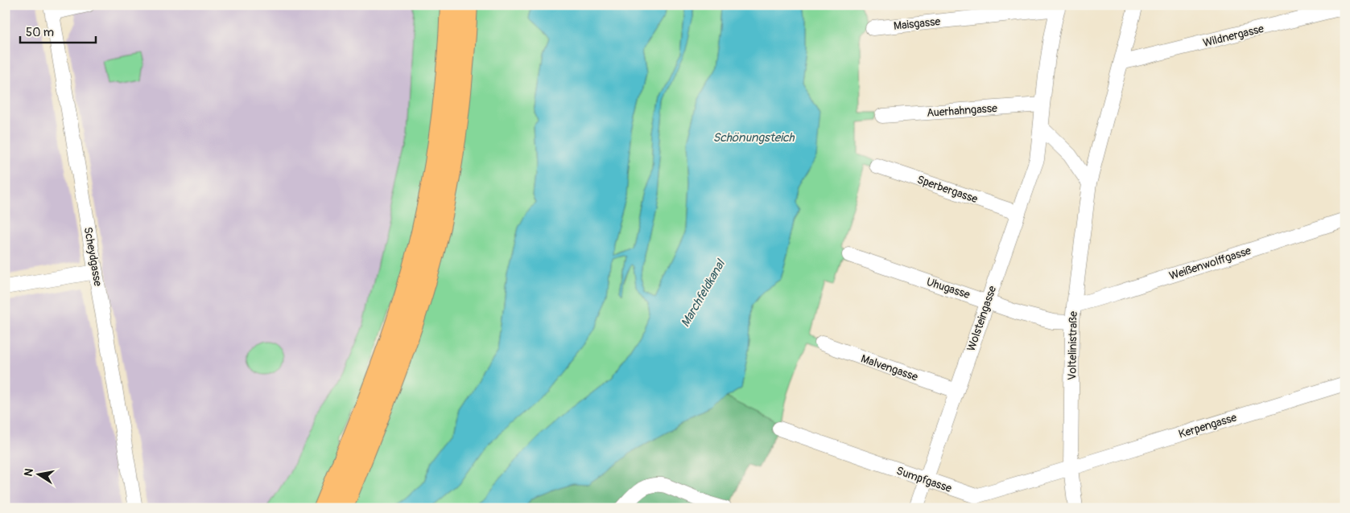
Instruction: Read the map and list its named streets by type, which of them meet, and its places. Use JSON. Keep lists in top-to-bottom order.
{
  "streets": {
    "street": [
      "Maisgasse",
      "Wildnergasse",
      "Auerhahngasse",
      "Sperbergasse",
      "Scheydgasse",
      "Weißenwolffgasse",
      "Uhugasse",
      "Wolsteingasse",
      "Voltelinistraße",
      "Malvengasse",
      "Kerpengasse",
      "Sumpfgasse"
    ]
  },
  "crossings": [
    ["Wildnergasse", "Voltelinistraße"],
    ["Sperbergasse", "Wolsteingasse"],
    ["Weißenwolffgasse", "Voltelinistraße"],
    ["Uhugasse", "Wolsteingasse"],
    ["Uhugasse", "Voltelinistraße"],
    ["Wolsteingasse", "Malvengasse"],
    ["Wolsteingasse", "Sumpfgasse"],
    ["Voltelinistraße", "Kerpengasse"],
    ["Voltelinistraße", "Sumpfgasse"],
    ["Kerpengasse", "Sumpfgasse"]
  ],
  "water": ["Schönungsteich", "Marchfeldkanal"],
  "scale_bar": "50 m",
  "north": "left"
}
